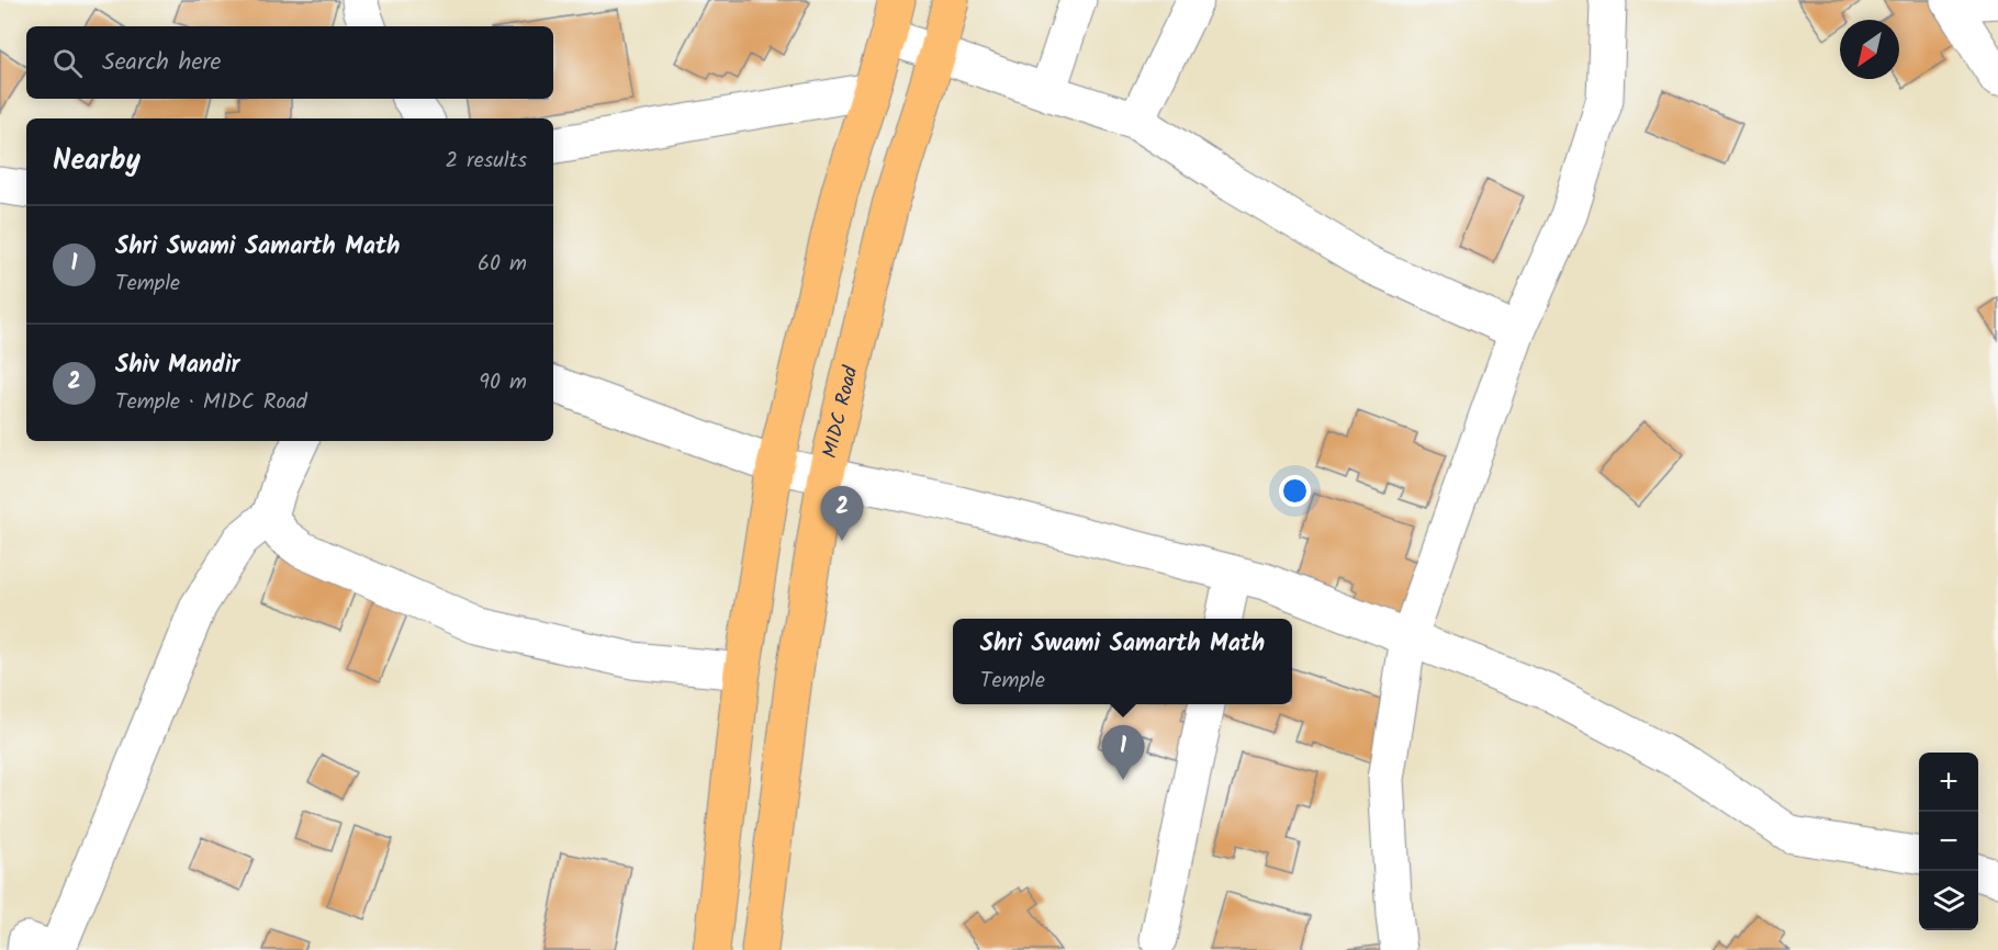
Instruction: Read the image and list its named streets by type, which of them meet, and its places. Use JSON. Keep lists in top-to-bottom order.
{
  "streets": {
    "main road": ["MIDC Road"]
  },
  "north": "bottom left",
  "page": {
    "search": "Search here",
    "heading": ["Nearby", "2 results"],
    "list": [
      {
        "mark": "1",
        "name": "Shri Swami Samarth Math",
        "note": "Temple",
        "value": "60 m"
      },
      {
        "mark": "2",
        "name": "Shiv Mandir",
        "note": "Temple · MIDC Road",
        "value": "90 m"
      }
    ],
    "pins": ["2", "1"],
    "popup": ["Shri Swami Samarth Math", "Temple"],
    "map_buttons": ["+", "−"]
  }
}
